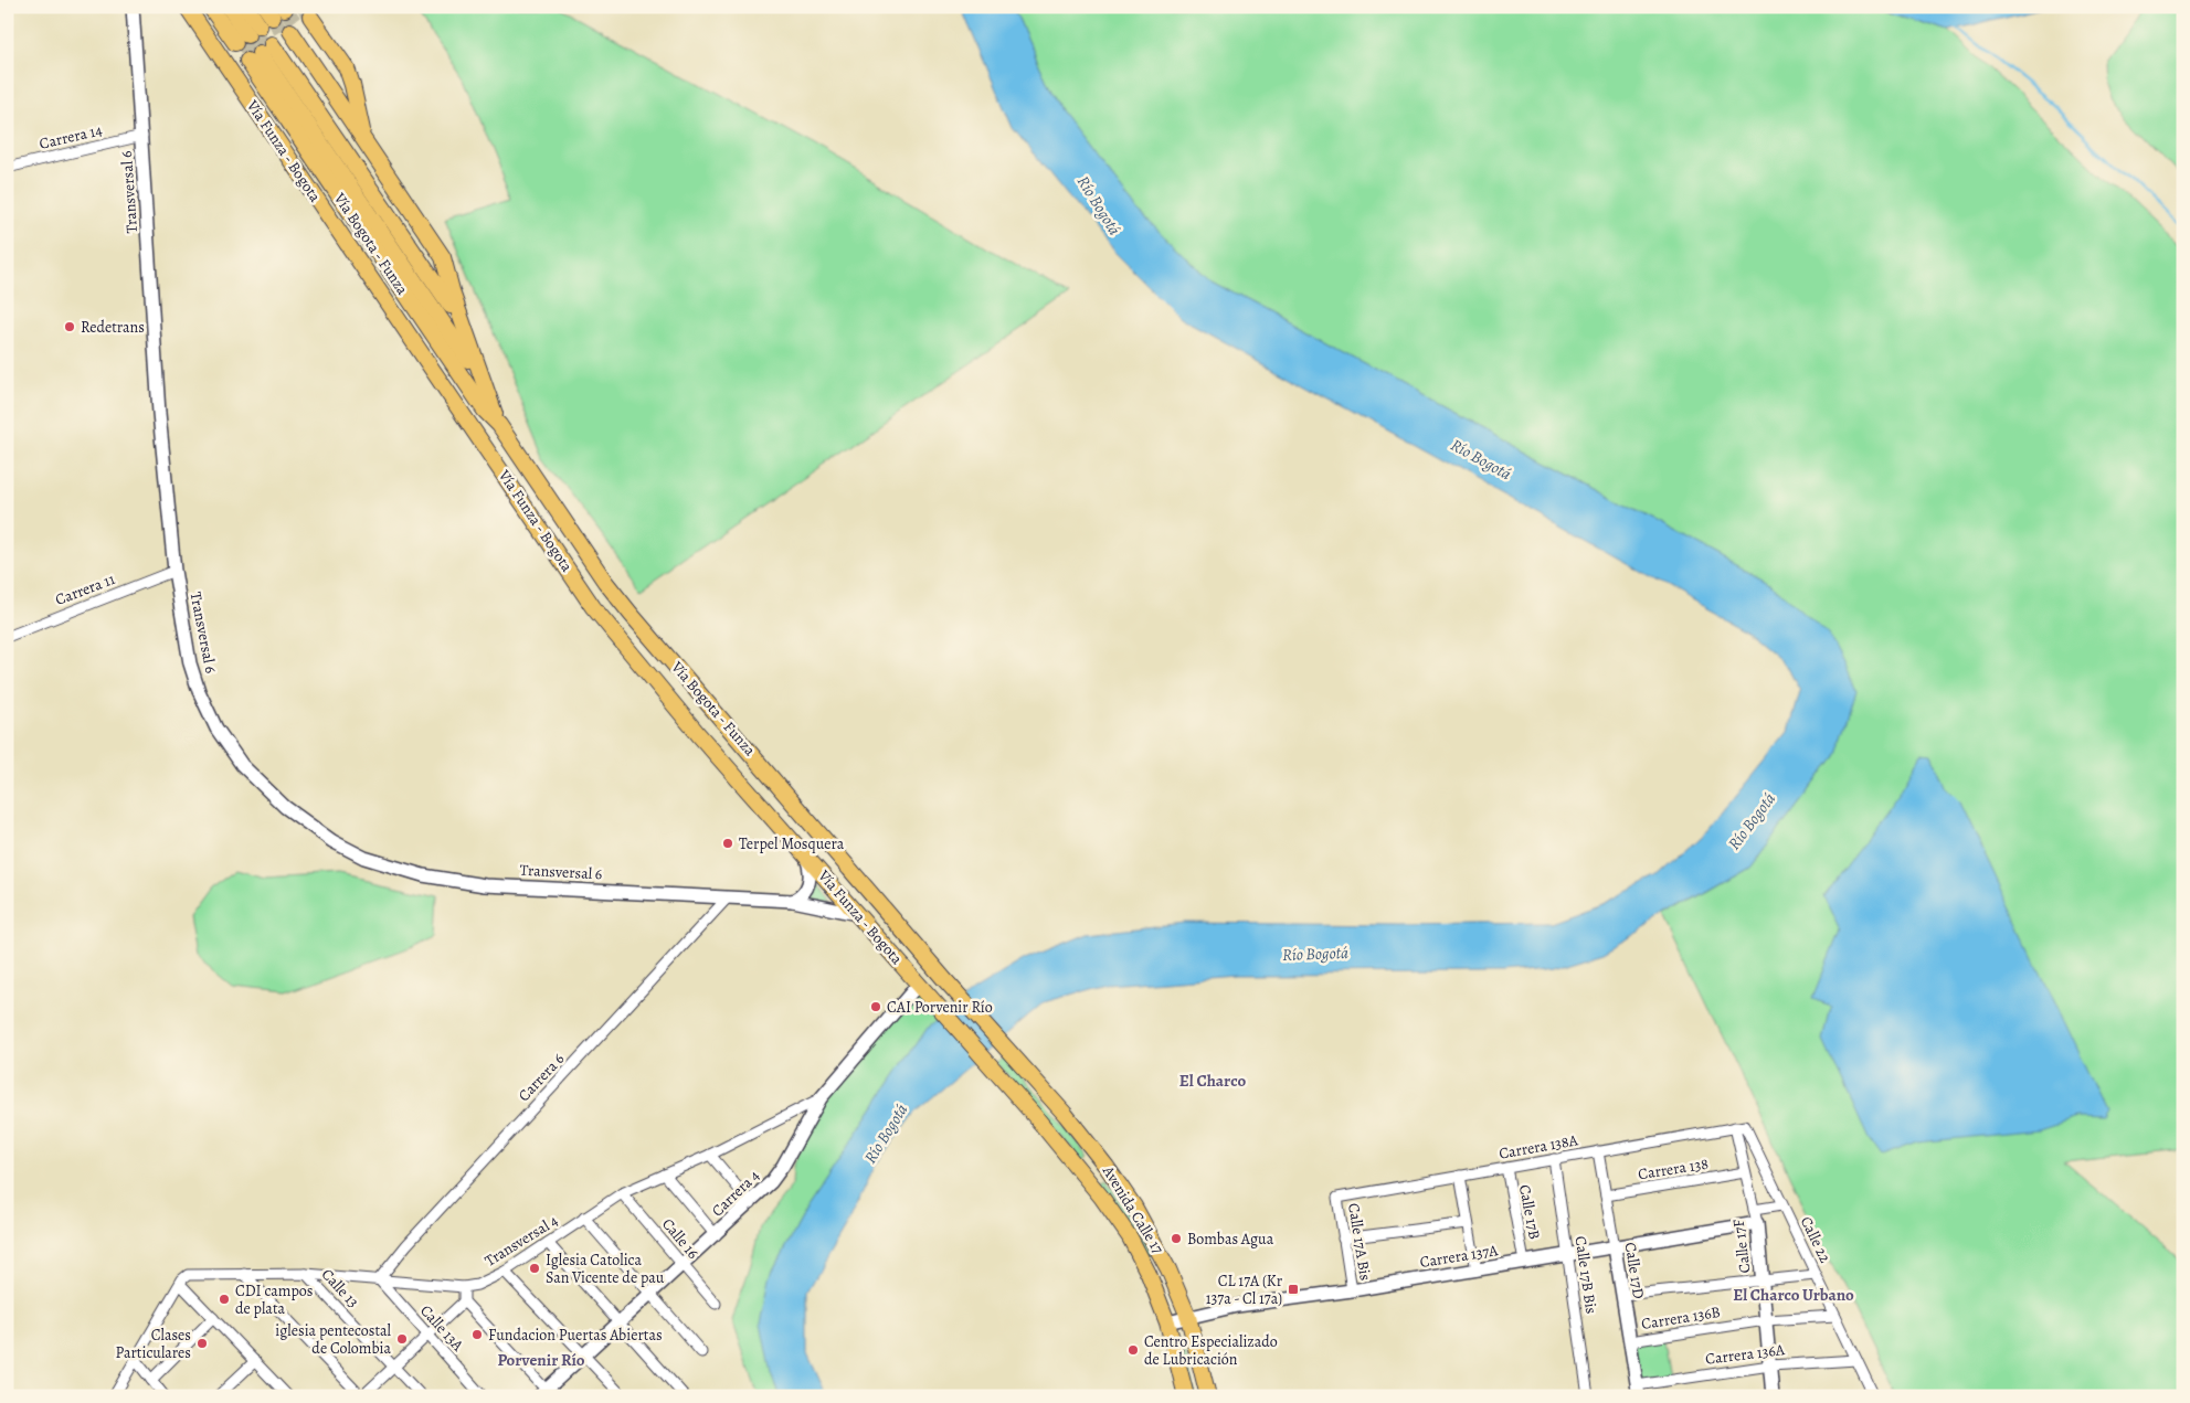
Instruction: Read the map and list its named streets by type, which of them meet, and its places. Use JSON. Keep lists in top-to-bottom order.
{
  "streets": {
    "main road": ["Vía Funza - Bogota", "Vía Bogota - Funza", "Avenida Calle 17"],
    "street": [
      "Carrera 14",
      "Transversal 6",
      "Carrera 11",
      "Carrera 6",
      "Carrera 138A",
      "Carrera 138",
      "Carrera 4",
      "Calle 17B",
      "Calle 16",
      "Calle 22",
      "Transversal 4",
      "Calle 17A Bis",
      "Calle 17F",
      "Carrera 137A",
      "Calle 17D",
      "Calle 17B Bis",
      "Calle 13",
      "Carrera 136B",
      "Calle 13A",
      "Carrera 136A"
    ]
  },
  "crossings": [
    ["Carrera 14", "Transversal 6"],
    ["Vía Funza - Bogota", "Transversal 6"],
    ["Vía Funza - Bogota", "Carrera 4"],
    ["Vía Funza - Bogota", "Avenida Calle 17"],
    ["Transversal 6", "Carrera 11"],
    ["Transversal 6", "Carrera 6"],
    ["Vía Bogota - Funza", "Avenida Calle 17"],
    ["Carrera 6", "Transversal 4"],
    ["Carrera 6", "Calle 13A"],
    ["Carrera 138A", "Calle 17B"],
    ["Carrera 138A", "Calle 22"],
    ["Carrera 138A", "Calle 17A Bis"],
    ["Carrera 138A", "Calle 17F"],
    ["Carrera 138A", "Calle 17D"],
    ["Carrera 138A", "Calle 17B Bis"],
    ["Carrera 138", "Calle 17F"],
    ["Carrera 138", "Calle 17D"],
    ["Carrera 4", "Calle 16"],
    ["Carrera 4", "Transversal 4"],
    ["Avenida Calle 17", "Carrera 137A"],
    ["Calle 17B", "Carrera 137A"],
    ["Calle 16", "Transversal 4"],
    ["Calle 22", "Calle 17F"],
    ["Calle 22", "Carrera 136B"],
    ["Calle 22", "Carrera 136A"],
    ["Transversal 4", "Calle 13"],
    ["Transversal 4", "Calle 13A"],
    ["Calle 17A Bis", "Carrera 137A"],
    ["Calle 17F", "Carrera 137A"],
    ["Calle 17F", "Carrera 136B"],
    ["Calle 17F", "Carrera 136A"],
    ["Carrera 137A", "Calle 17D"],
    ["Carrera 137A", "Calle 17B Bis"],
    ["Calle 17D", "Carrera 136B"],
    ["Calle 17D", "Carrera 136A"]
  ],
  "districts": ["El Charco", "El Charco Urbano", "Porvenir Río"],
  "water": ["Río Bogotá"],
  "places": {
    "other": [
      "Redetrans",
      "Terpel Mosquera",
      "CAI Porvenir Río",
      "Bombas Agua",
      "Iglesia Catolica San Vicente de pau",
      "CDI campos de plata",
      "Fundacion Puertas Abiertas",
      "iglesia pentecostal de Colombia",
      "Clases Particulares",
      "Centro Especializado de Lubricación"
    ],
    "transit": ["CL 17A (Kr 137a - Cl 17a)"]
  }
}
